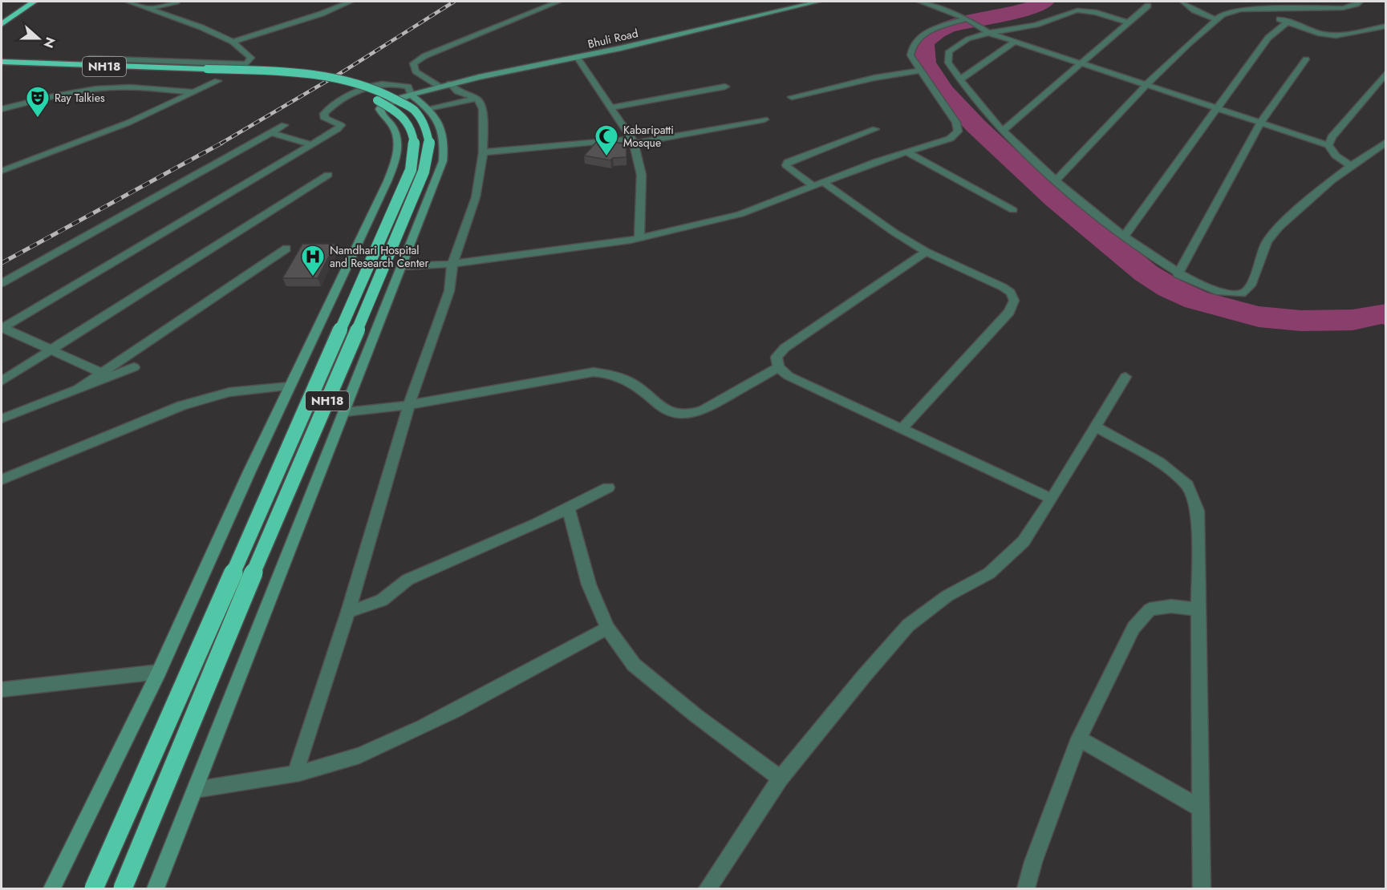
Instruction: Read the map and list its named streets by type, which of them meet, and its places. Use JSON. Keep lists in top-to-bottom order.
{
  "streets": {
    "highway": ["NH18"],
    "main road": ["Bhuli Road"]
  },
  "places": {
    "theatre": ["Ray Talkies"],
    "mosque": ["Kabaripatti Mosque"],
    "hospital": ["Namdhari Hospital and Research Center"]
  },
  "north": "right"
}
